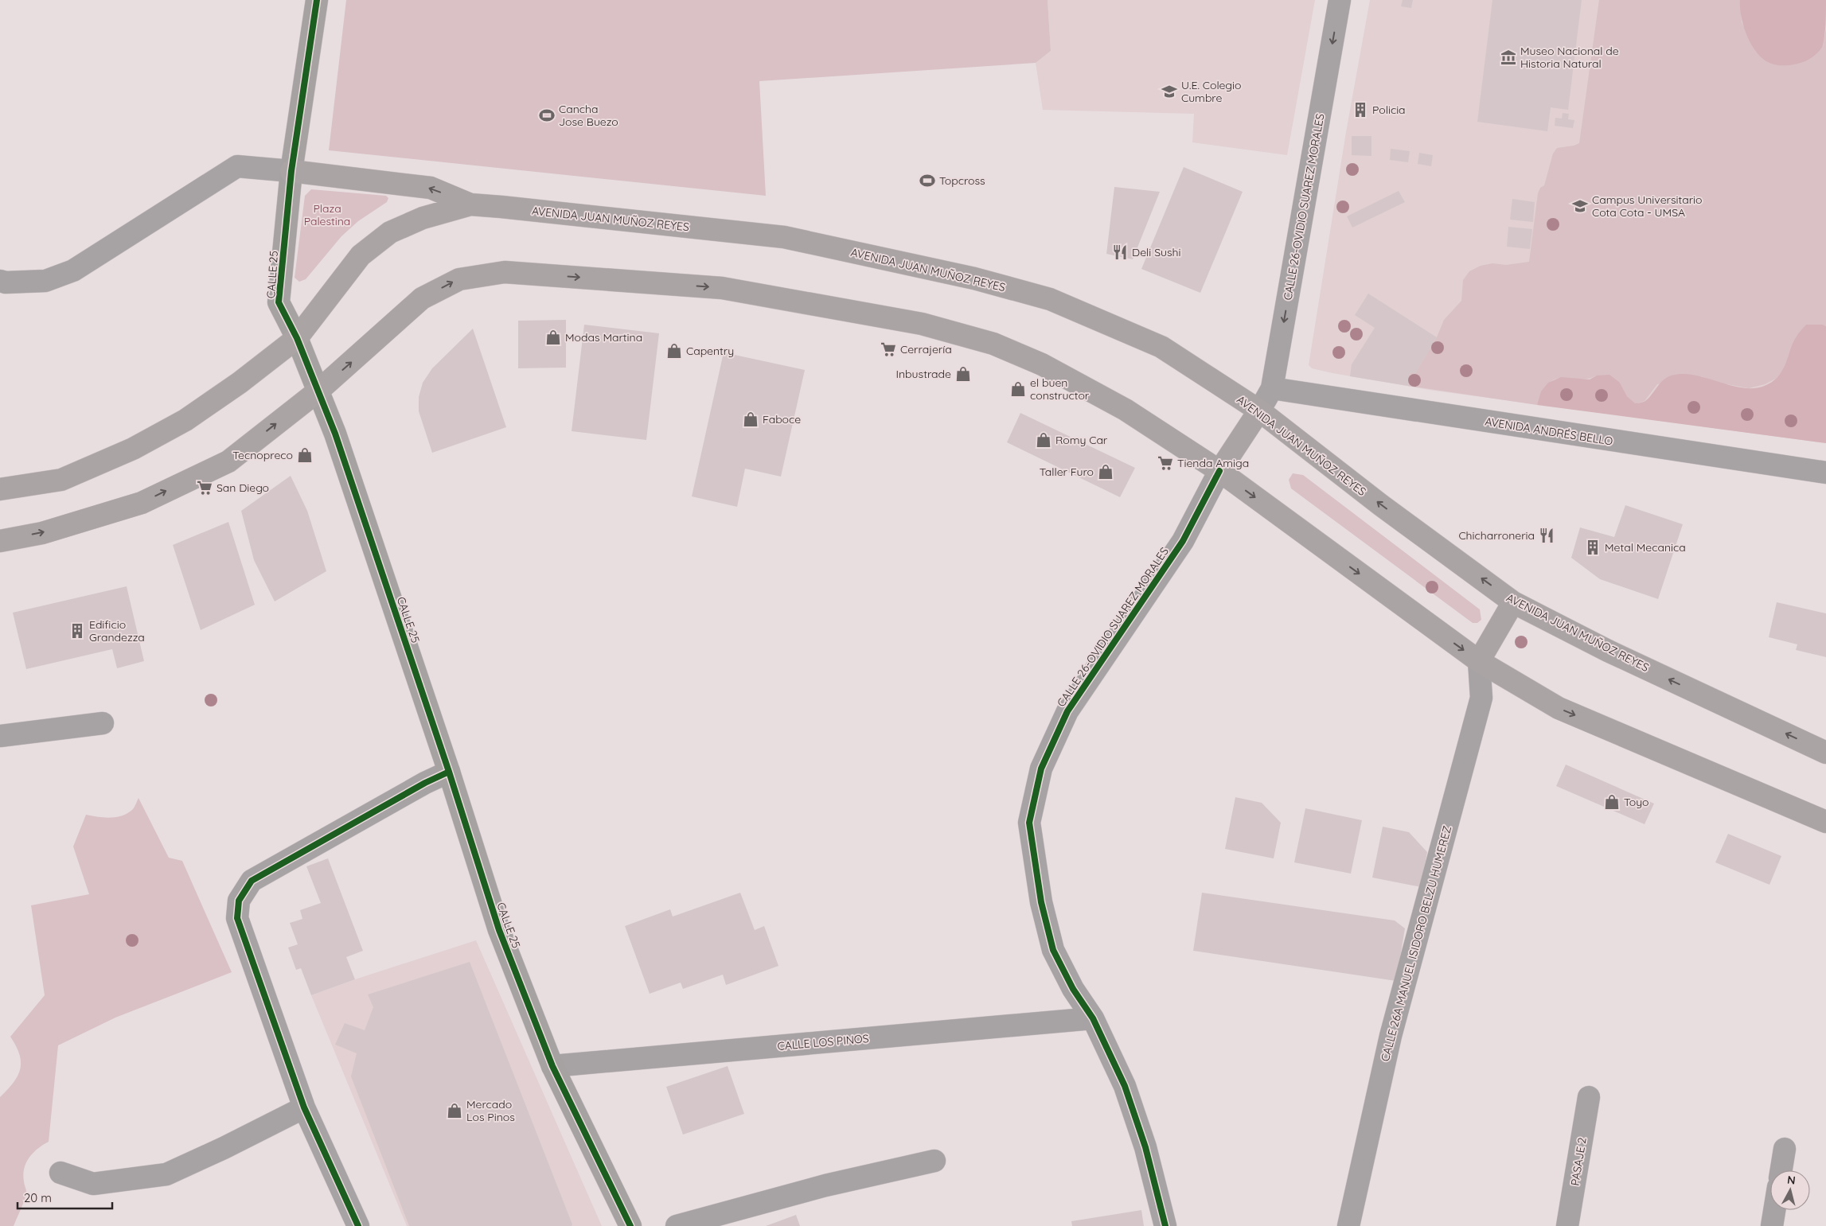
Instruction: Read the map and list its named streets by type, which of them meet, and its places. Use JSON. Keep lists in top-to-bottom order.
{
  "streets": {
    "main road": ["AVENIDA JUAN MUÑOZ REYES"],
    "street": [
      "CALLE 26-OVIDIO SUAREZ MORALES",
      "CALLE 25",
      "AVENIDA ANDRÉS BELLO",
      "CALLE 26A MANUEL ISIDORO BELZU HUMEREZ",
      "CALLE LOS PINOS",
      "PASAJE 2"
    ]
  },
  "crossings": [
    ["CALLE 26-OVIDIO SUAREZ MORALES", "AVENIDA JUAN MUÑOZ REYES"],
    ["CALLE 26-OVIDIO SUAREZ MORALES", "AVENIDA ANDRÉS BELLO"],
    ["CALLE 26-OVIDIO SUAREZ MORALES", "CALLE LOS PINOS"],
    ["AVENIDA JUAN MUÑOZ REYES", "CALLE 25"],
    ["CALLE 25", "CALLE LOS PINOS"]
  ],
  "parks": ["Plaza Palestina"],
  "places": {
    "museum": ["Museo Nacional de Historia Natural"],
    "school or university": ["U.E. Colegio Cumbre", "Campus Universitario Cota Cota - UMSA"],
    "building": ["Policia", "Metal Mecanica", "Edificio Grandezza"],
    "sports": ["Cancha Jose Buezo", "Topcross"],
    "restaurant": ["Deli Sushi", "Chicharroneria"],
    "shop": [
      "Modas Martina",
      "Capentry",
      "Inbustrade",
      "el buen constructor",
      "Faboce",
      "Romy Car",
      "Tecnopreco",
      "Taller Furo",
      "Toyo",
      "Mercado Los Pinos"
    ],
    "supermarket": ["Cerrajería", "Tienda Amiga", "San Diego"]
  },
  "scale_bar": "20 m",
  "north": "top"
}
